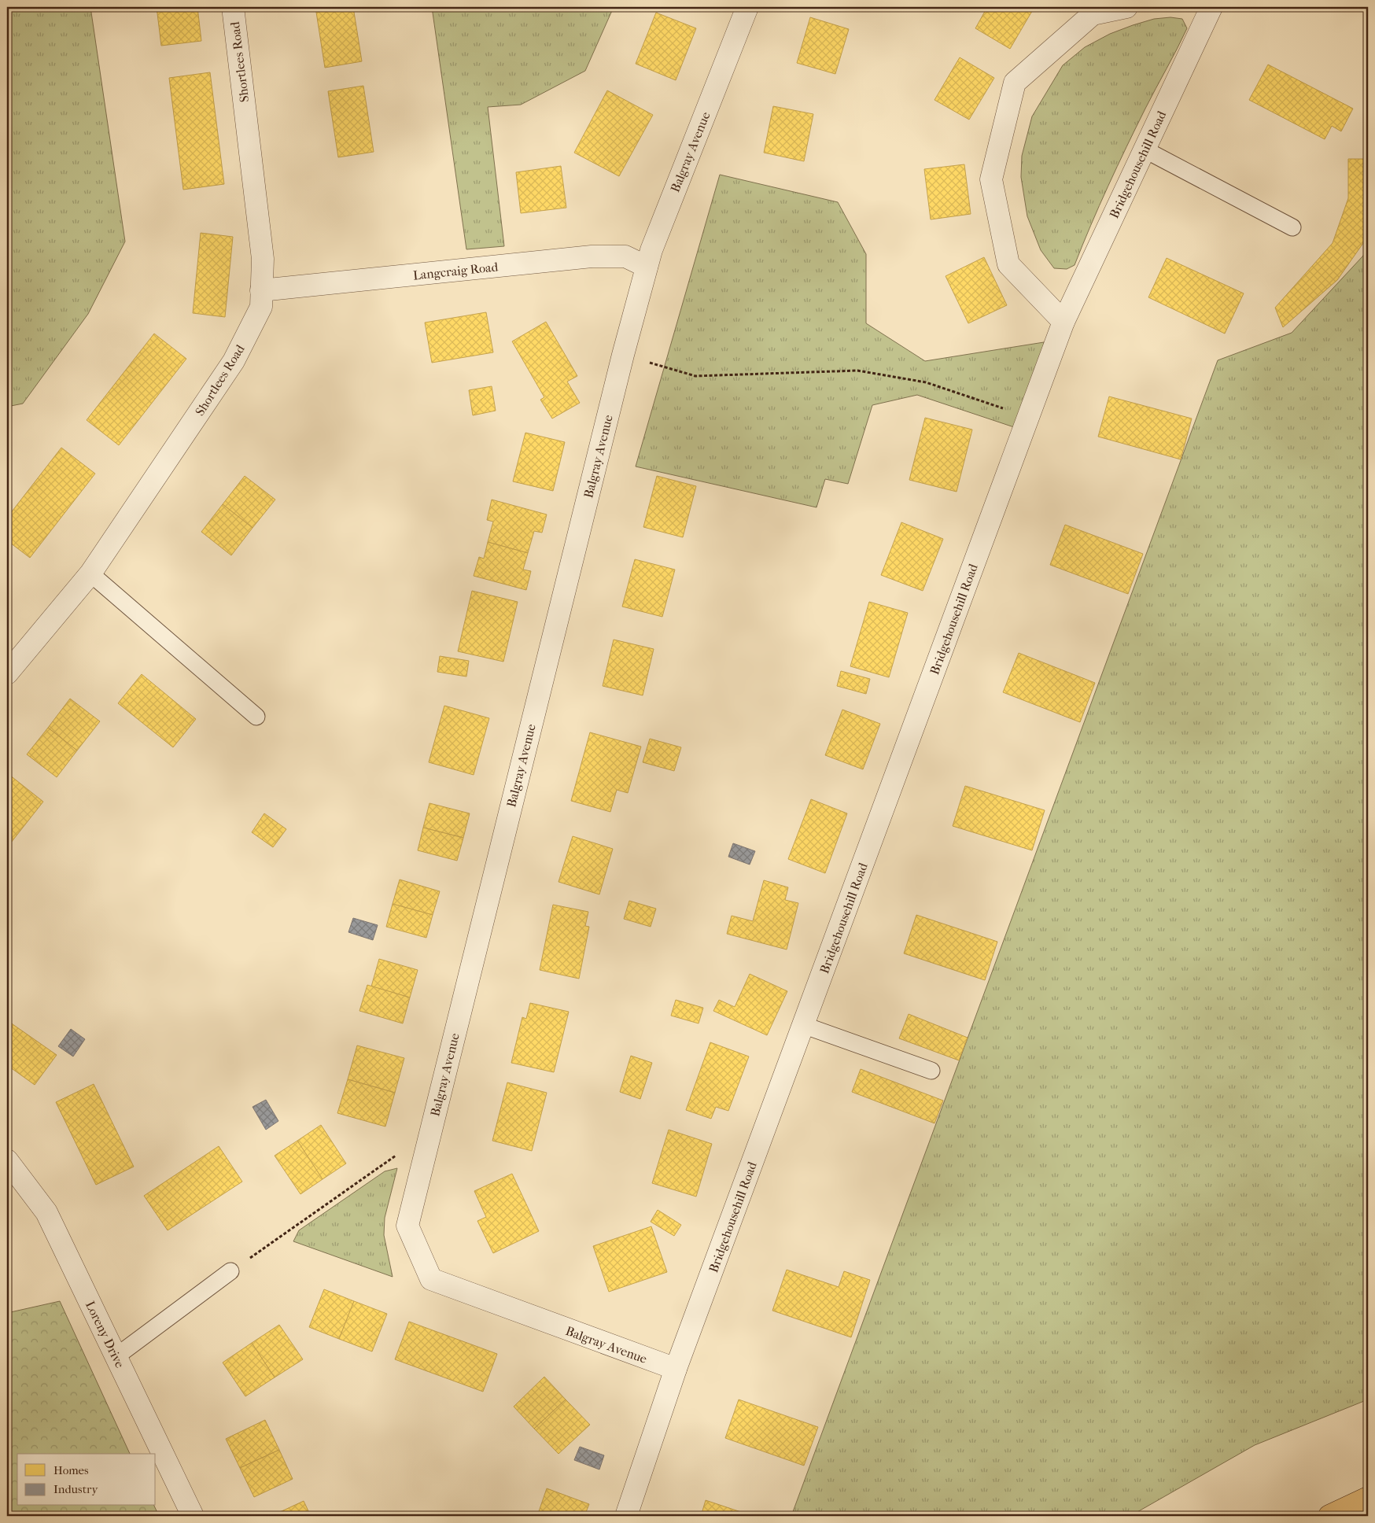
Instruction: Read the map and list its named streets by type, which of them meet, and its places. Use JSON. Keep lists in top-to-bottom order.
{
  "streets": {
    "street": [
      "Shortlees Road",
      "Balgray Avenue",
      "Bridgehousehill Road",
      "Langcraig Road",
      "Loreny Drive"
    ]
  },
  "crossings": [
    ["Shortlees Road", "Langcraig Road"],
    ["Balgray Avenue", "Bridgehousehill Road"],
    ["Balgray Avenue", "Langcraig Road"]
  ],
  "legend": ["Homes", "Industry"]
}
